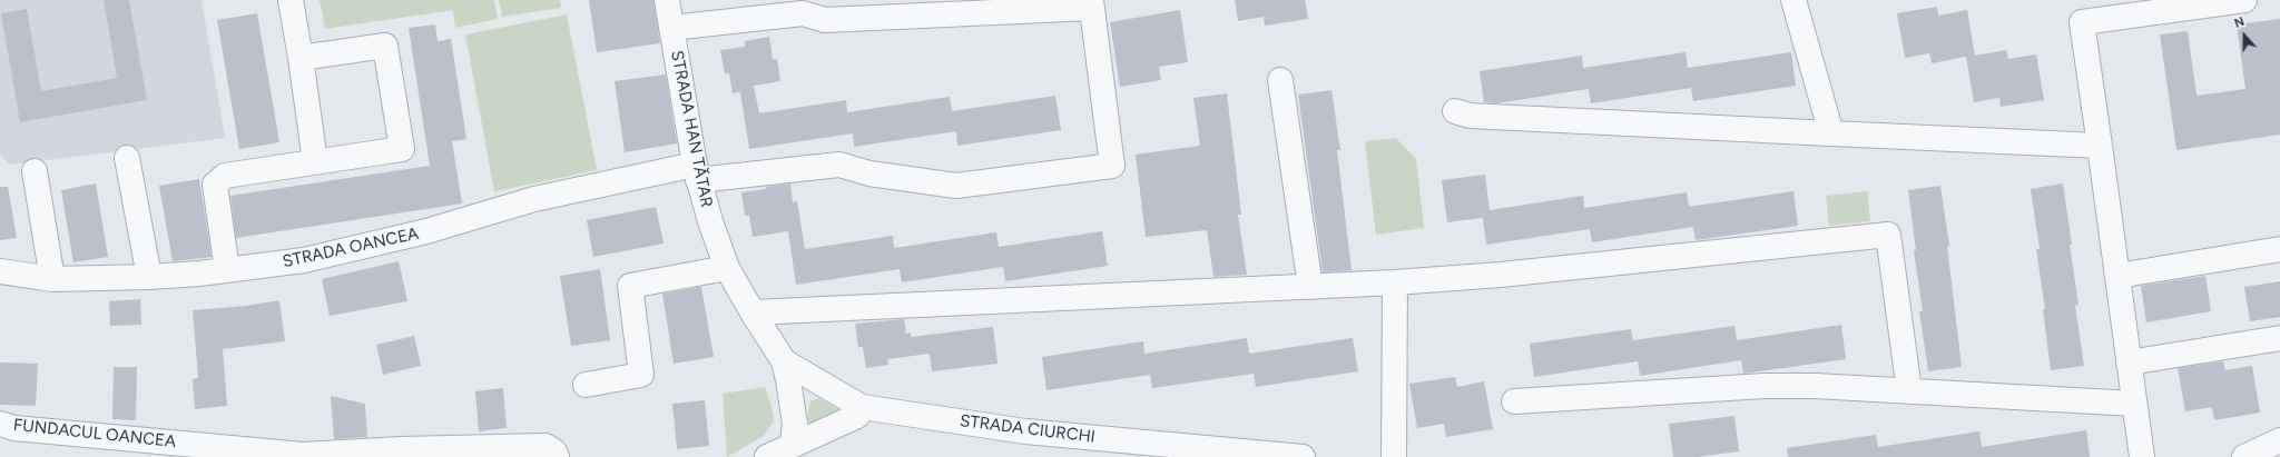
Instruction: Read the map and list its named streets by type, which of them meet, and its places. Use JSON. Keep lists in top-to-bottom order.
{
  "streets": {
    "street": [
      "STRADA HAN TĂTAR",
      "STRADA OANCEA",
      "STRADA CIURCHI",
      "FUNDACUL OANCEA"
    ]
  },
  "crossings": [
    ["STRADA HAN TĂTAR", "STRADA OANCEA"],
    ["STRADA HAN TĂTAR", "STRADA CIURCHI"]
  ],
  "north": "top"
}
